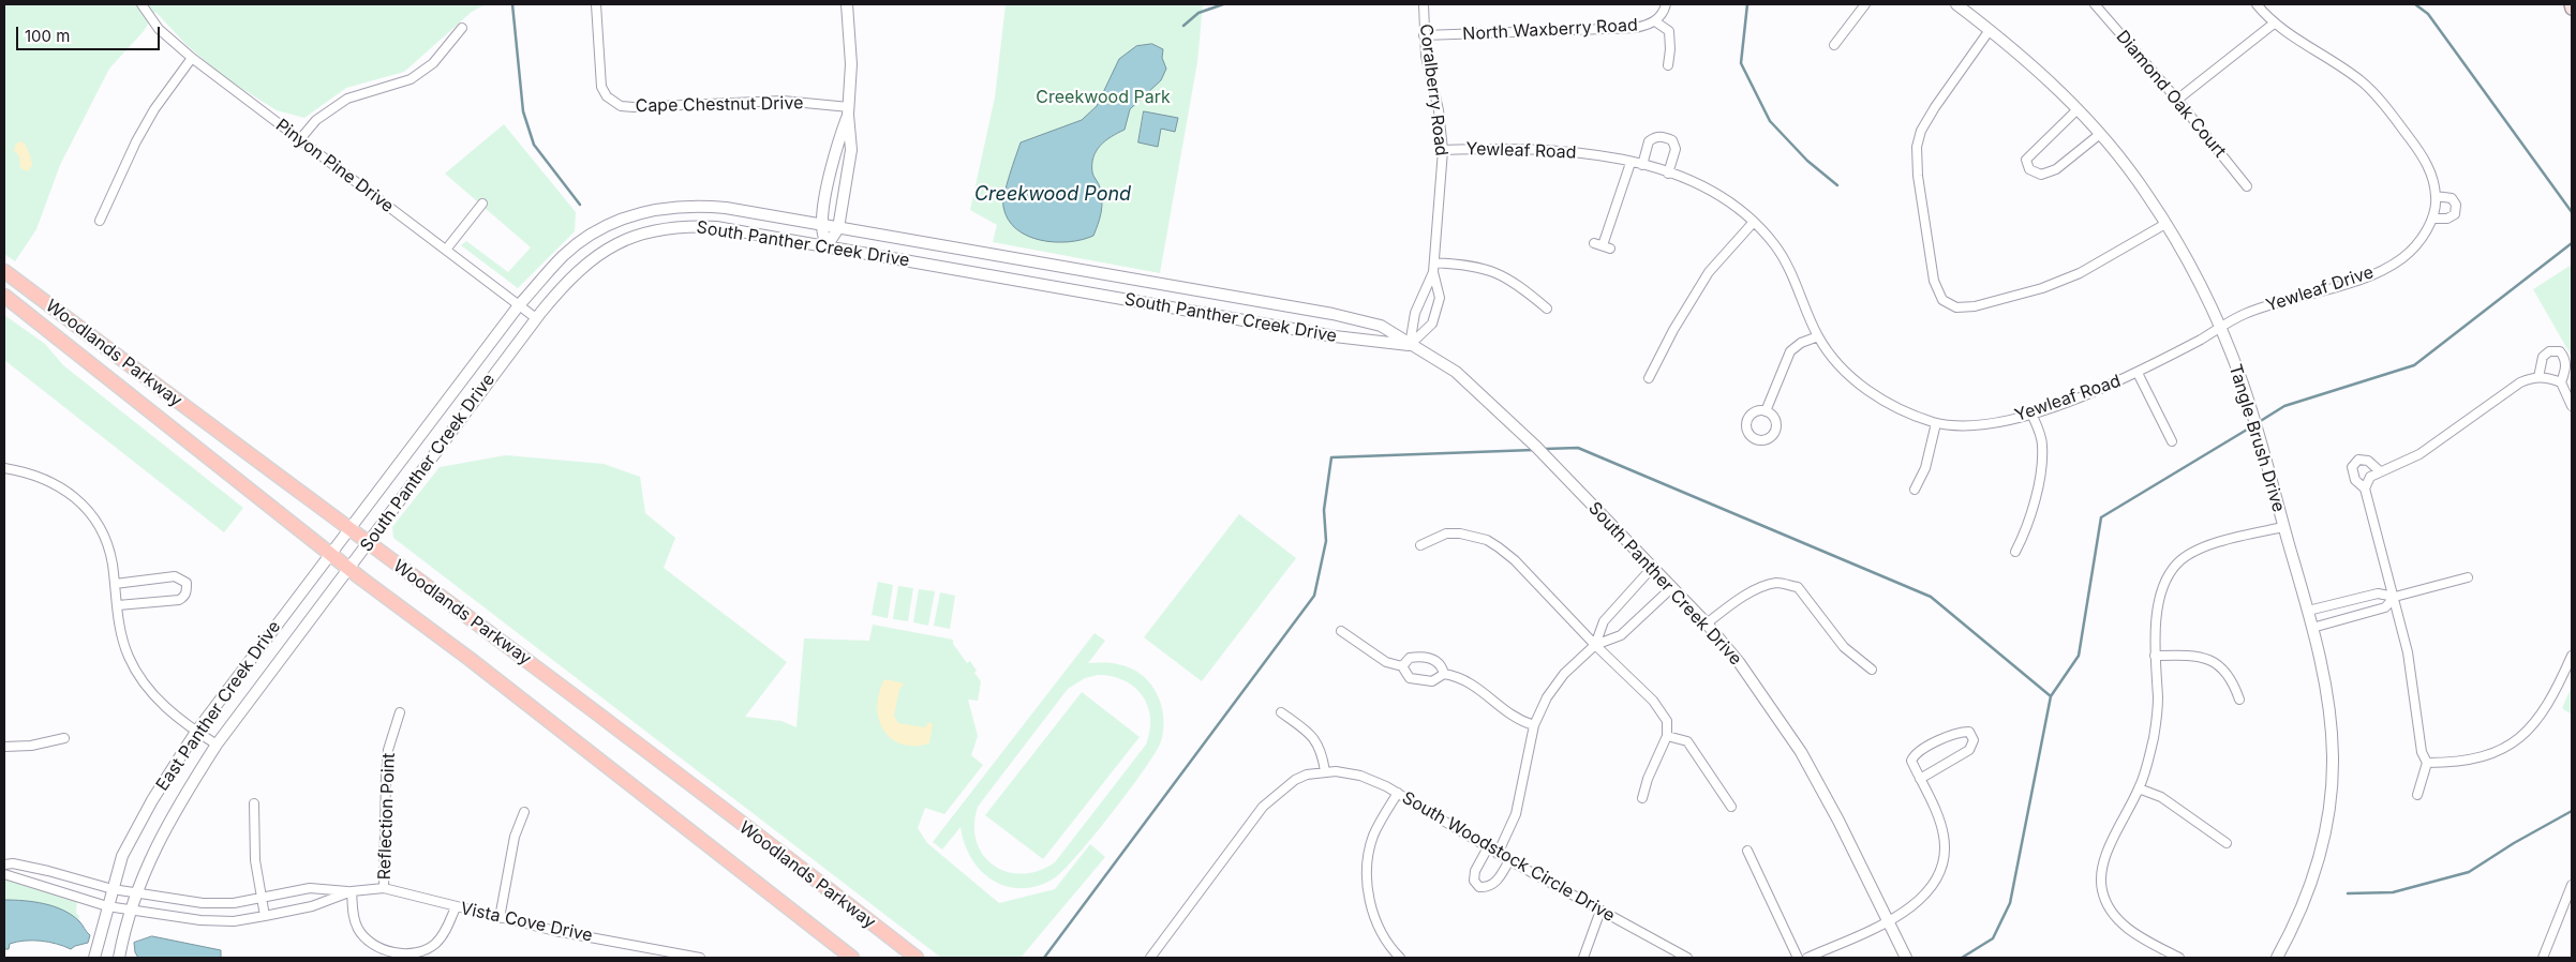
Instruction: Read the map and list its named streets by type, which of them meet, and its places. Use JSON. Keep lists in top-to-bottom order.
{
  "streets": {
    "main road": ["Woodlands Parkway"],
    "street": [
      "North Waxberry Road",
      "Coralberry Road",
      "Diamond Oak Court",
      "Cape Chestnut Drive",
      "Yewleaf Road",
      "Pinyon Pine Drive",
      "South Panther Creek Drive",
      "Yewleaf Drive",
      "Tangle Brush Drive",
      "East Panther Creek Drive",
      "Reflection Point",
      "South Woodstock Circle Drive",
      "Vista Cove Drive"
    ]
  },
  "crossings": [
    ["North Waxberry Road", "Coralberry Road"],
    ["Coralberry Road", "Yewleaf Road"],
    ["Coralberry Road", "South Panther Creek Drive"],
    ["Yewleaf Road", "Yewleaf Drive"],
    ["Yewleaf Road", "Tangle Brush Drive"],
    ["Pinyon Pine Drive", "South Panther Creek Drive"],
    ["South Panther Creek Drive", "Woodlands Parkway"],
    ["South Panther Creek Drive", "East Panther Creek Drive"],
    ["Yewleaf Drive", "Tangle Brush Drive"],
    ["Woodlands Parkway", "East Panther Creek Drive"],
    ["East Panther Creek Drive", "Vista Cove Drive"],
    ["Reflection Point", "Vista Cove Drive"]
  ],
  "water": ["Creekwood Pond"],
  "parks": ["Creekwood Park"],
  "scale_bar": "100 m"
}
